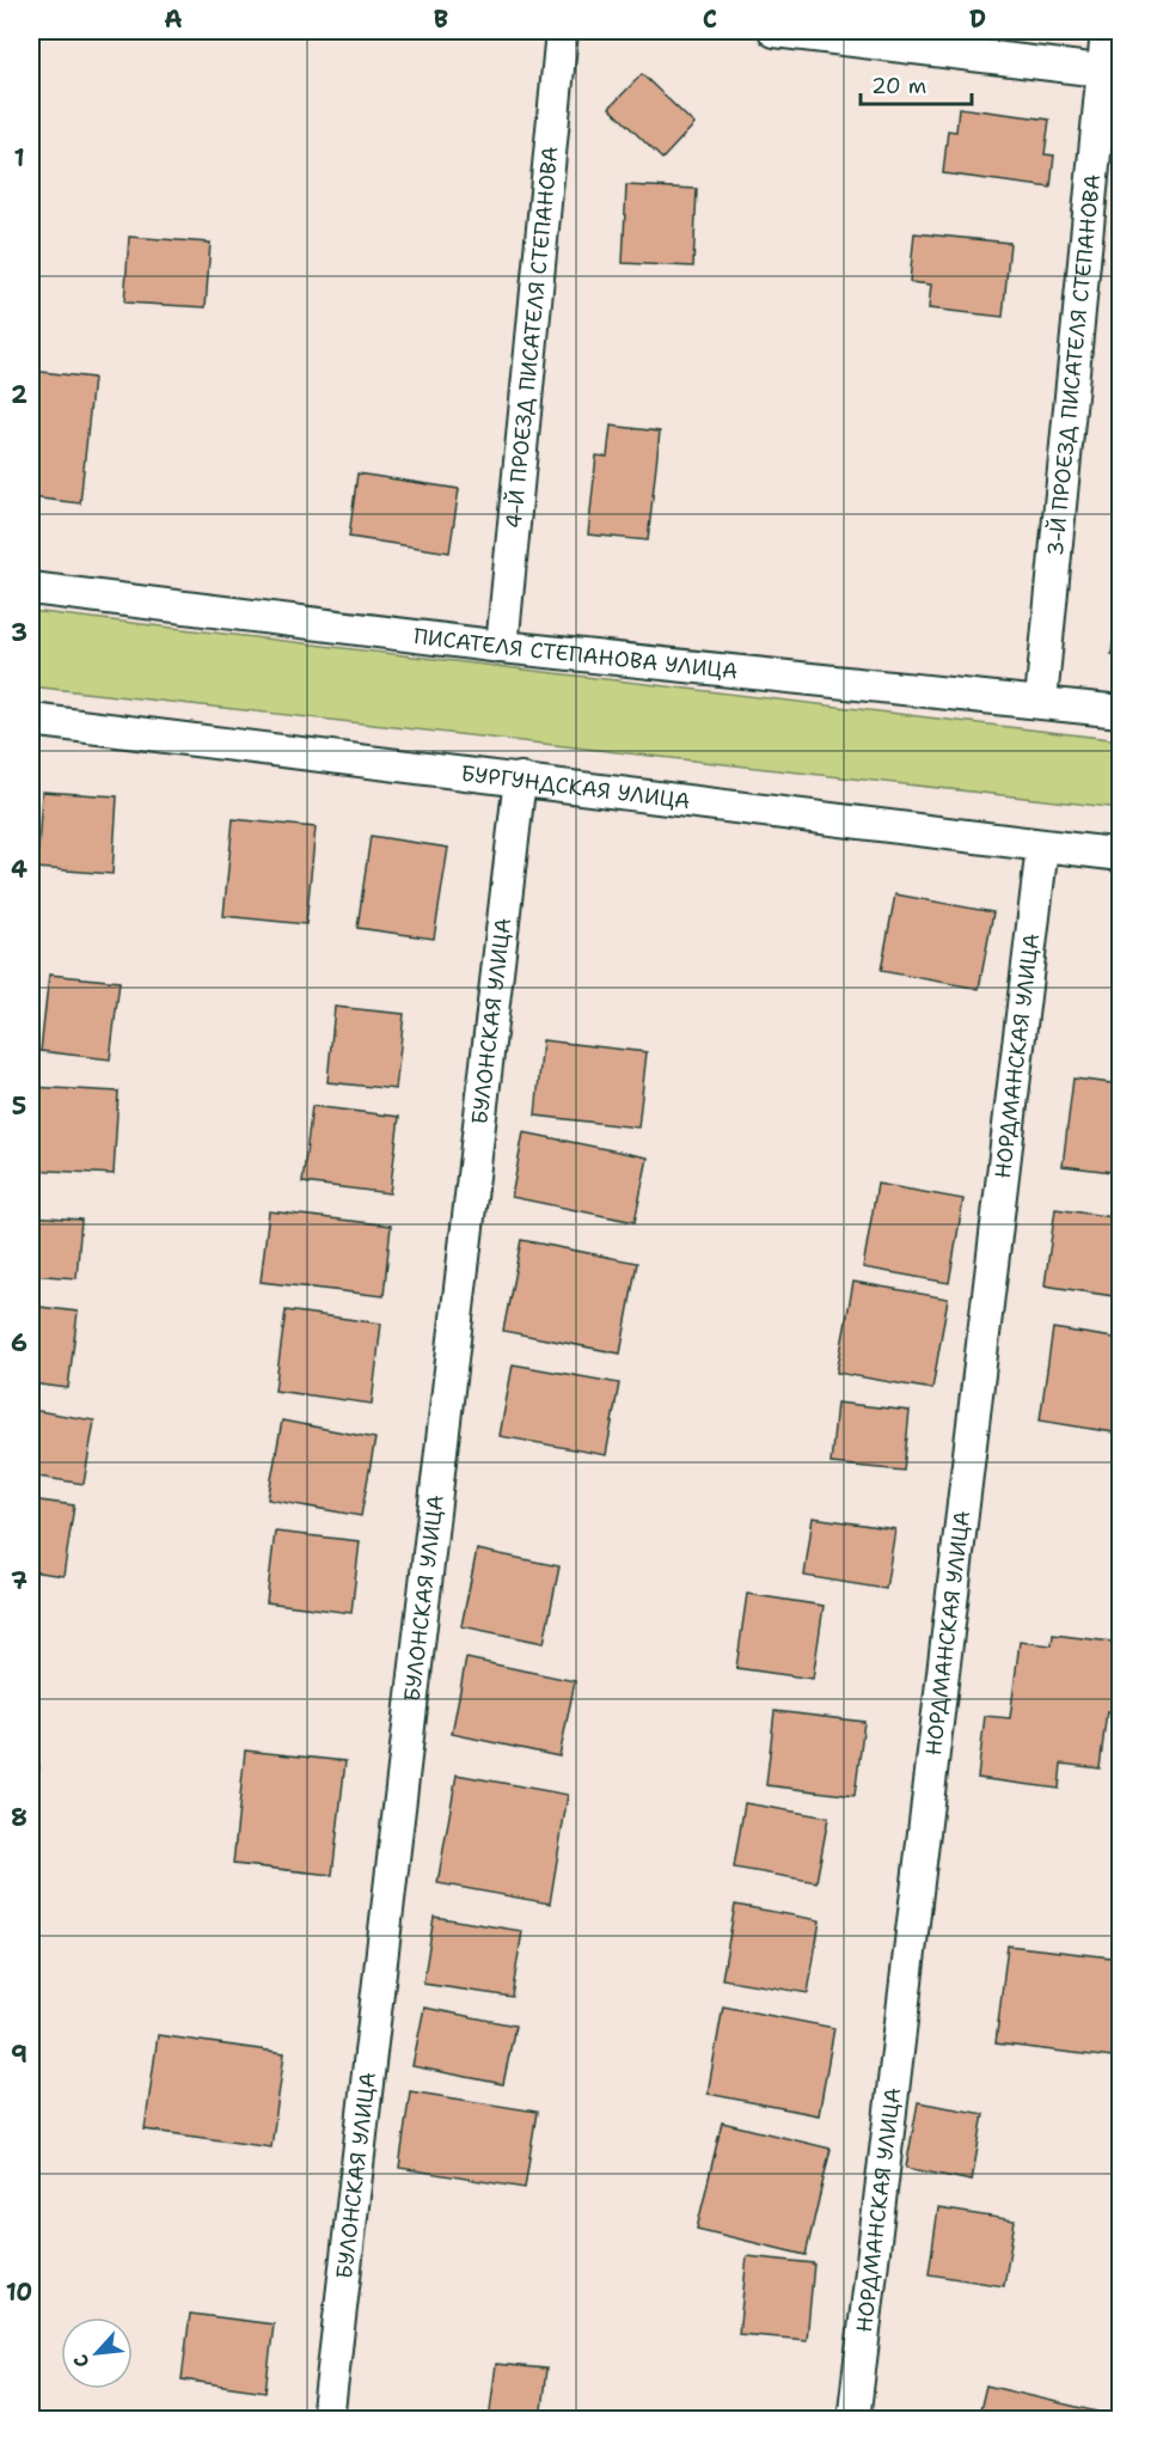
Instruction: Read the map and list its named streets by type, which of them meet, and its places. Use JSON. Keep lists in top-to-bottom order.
{
  "streets": {
    "street": [
      "4-Й ПРОЕЗД ПИСАТЕЛЯ СТЕПАНОВА",
      "3-Й ПРОЕЗД ПИСАТЕЛЯ СТЕПАНОВА",
      "ПИСАТЕЛЯ СТЕПАНОВА УЛИЦА",
      "БУРГУНДСКАЯ УЛИЦА",
      "БУЛОНСКАЯ УЛИЦА",
      "НОРДМАНСКАЯ УЛИЦА"
    ]
  },
  "crossings": [
    ["4-Й ПРОЕЗД ПИСАТЕЛЯ СТЕПАНОВА", "ПИСАТЕЛЯ СТЕПАНОВА УЛИЦА"],
    ["3-Й ПРОЕЗД ПИСАТЕЛЯ СТЕПАНОВА", "ПИСАТЕЛЯ СТЕПАНОВА УЛИЦА"],
    ["БУРГУНДСКАЯ УЛИЦА", "БУЛОНСКАЯ УЛИЦА"],
    ["БУРГУНДСКАЯ УЛИЦА", "НОРДМАНСКАЯ УЛИЦА"]
  ],
  "scale_bar": "20 m",
  "north": "bottom left",
  "grid": {
    "columns": [
      "A",
      "B",
      "C",
      "D"
    ],
    "rows": [
      "1",
      "2",
      "3",
      "4",
      "5",
      "6",
      "7",
      "8",
      "9",
      "10"
    ]
  }
}
